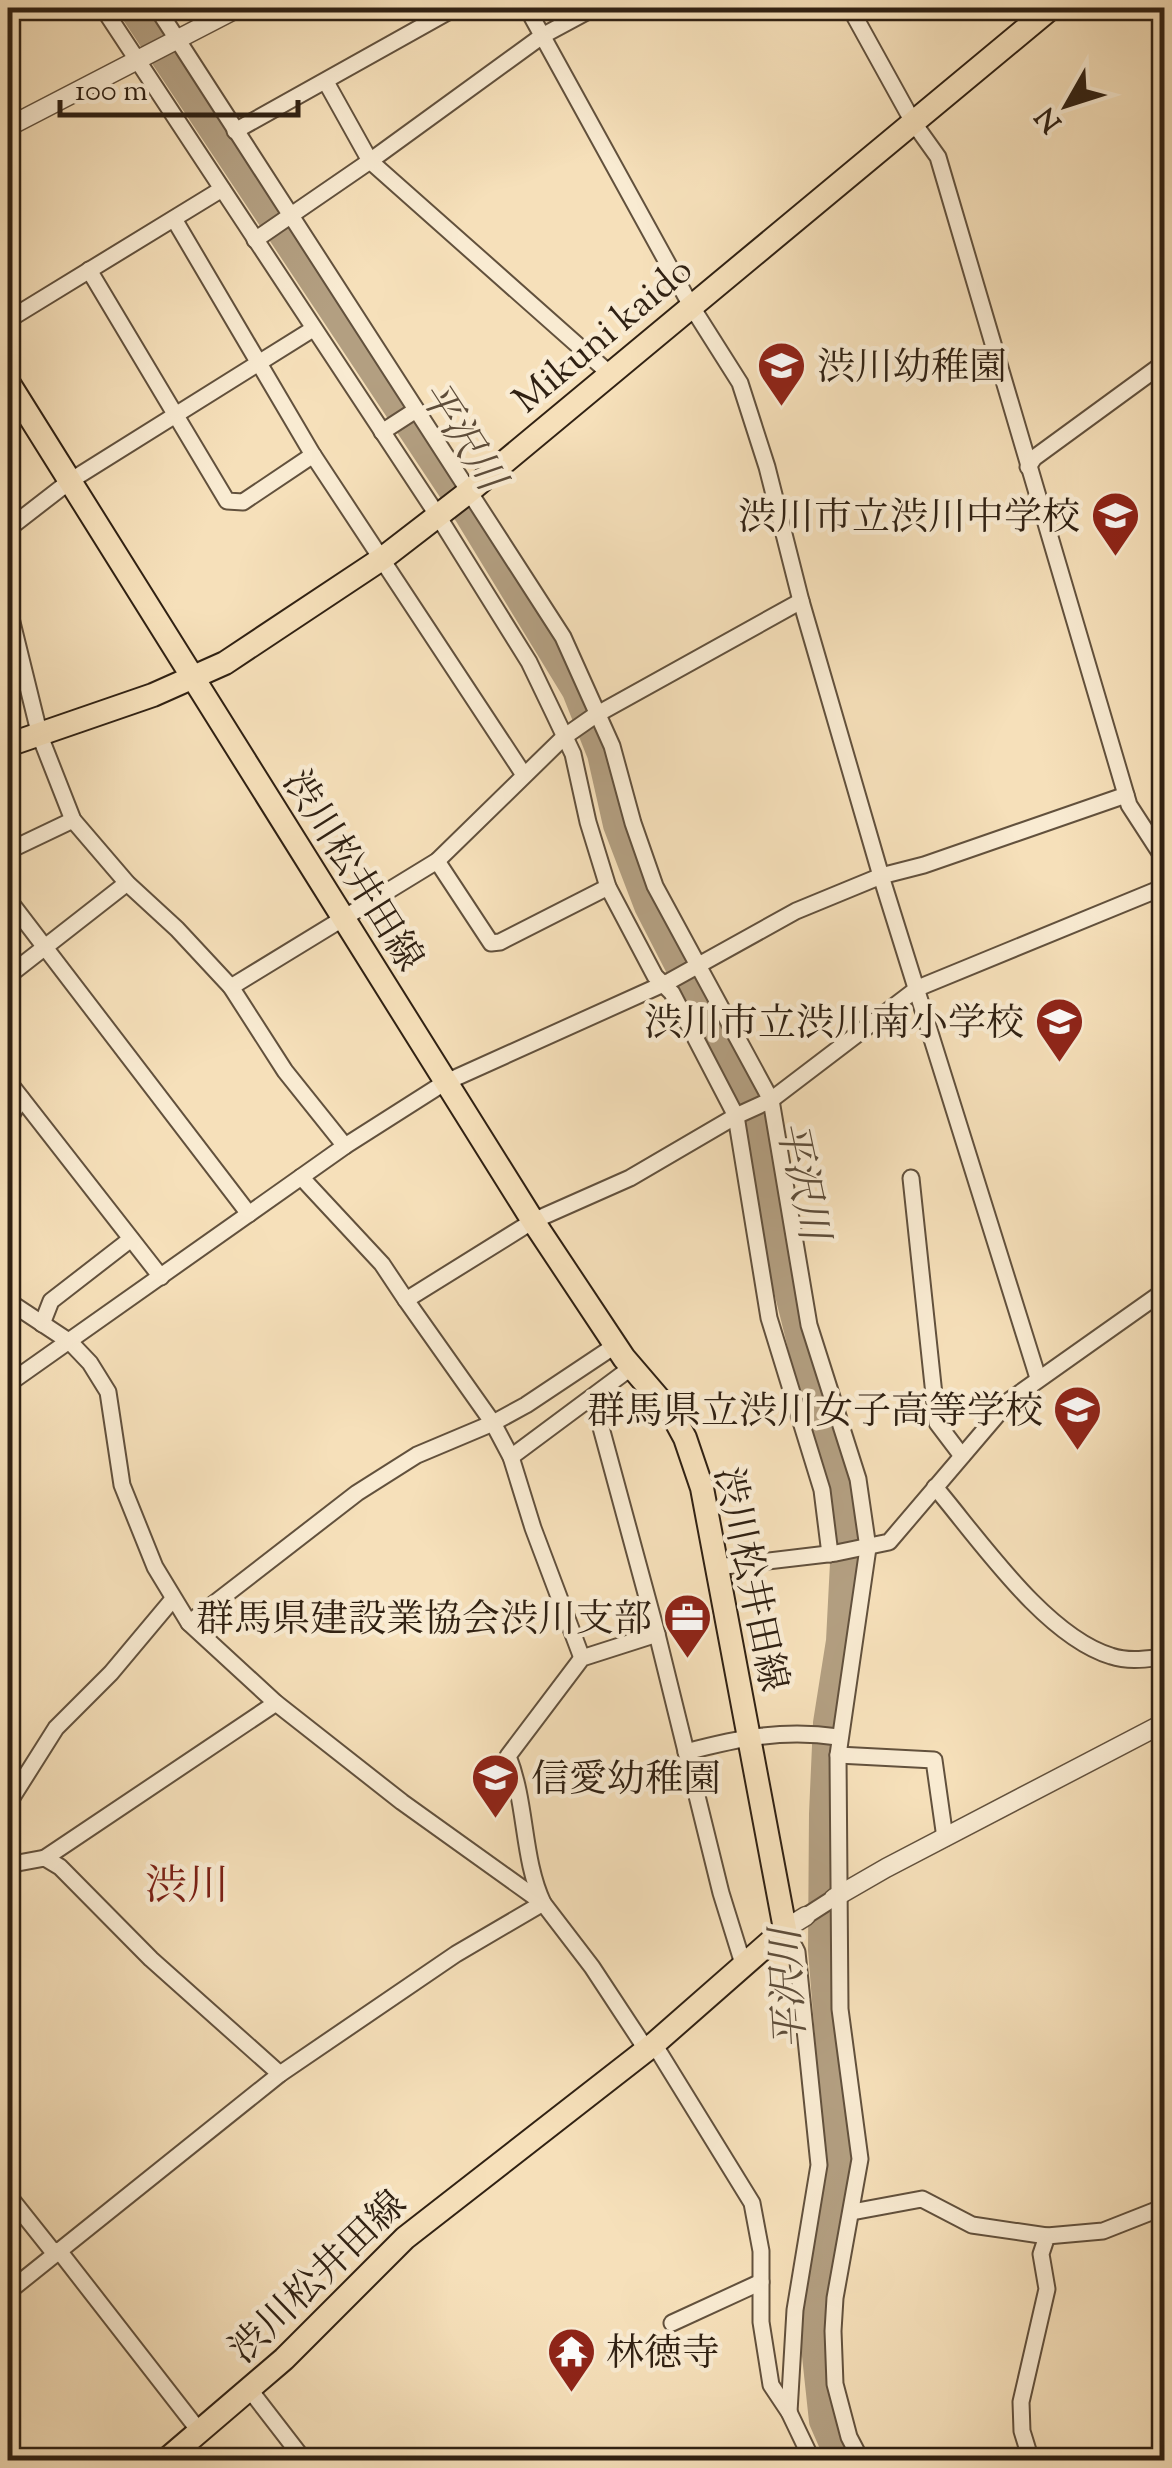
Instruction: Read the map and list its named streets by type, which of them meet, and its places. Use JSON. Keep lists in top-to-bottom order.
{
  "streets": {
    "main road": ["Mikuni kaido", "渋川松井田線"]
  },
  "crossings": [
    ["Mikuni kaido", "渋川松井田線"]
  ],
  "districts": ["渋川"],
  "water": ["平沢川"],
  "places": {
    "school or university": [
      "渋川幼稚園",
      "渋川市立渋川中学校",
      "渋川市立渋川南小学校",
      "群馬県立渋川女子高等学校",
      "信愛幼稚園"
    ],
    "office": ["群馬県建設業協会渋川支部"],
    "temple": ["林徳寺"]
  },
  "scale_bar": "100 m",
  "north": "bottom left"
}
